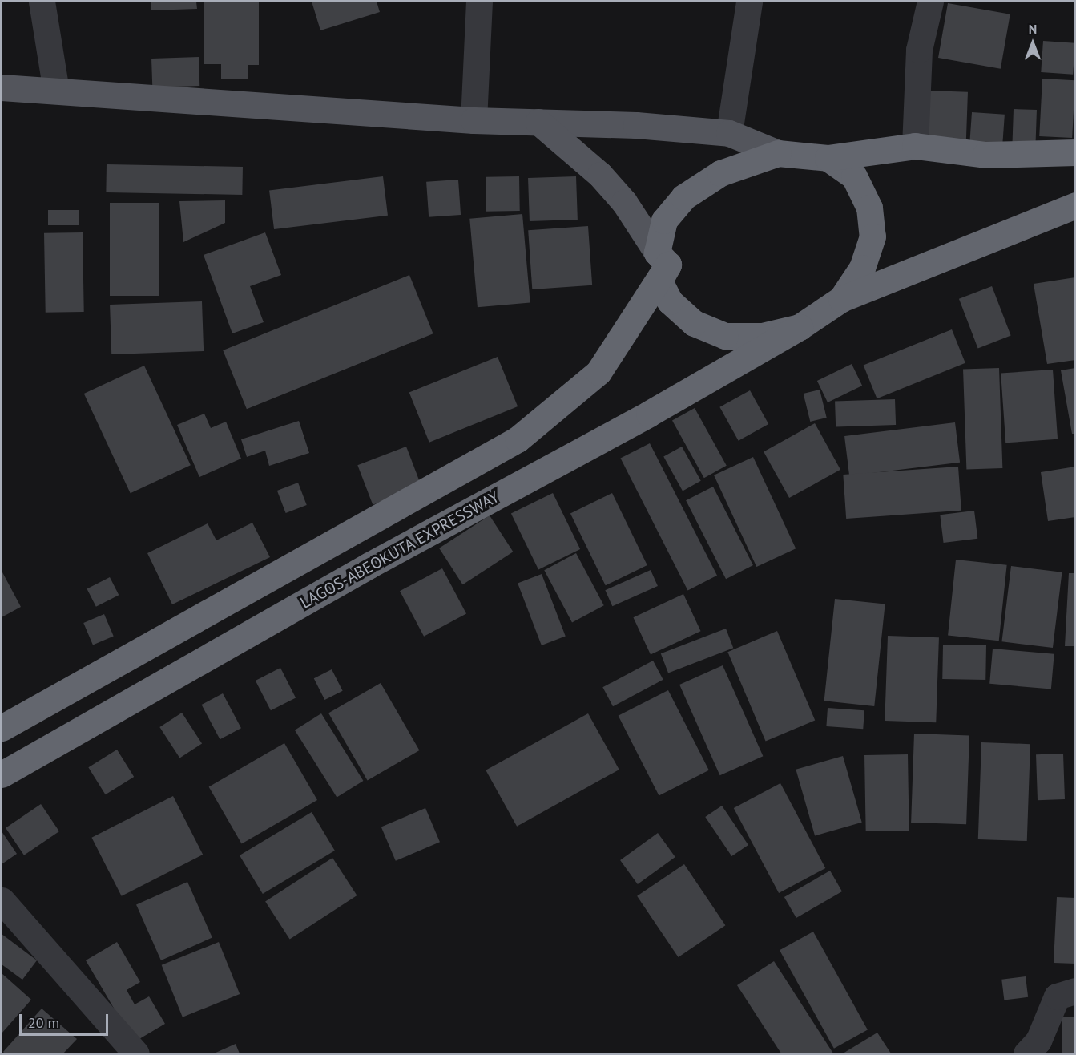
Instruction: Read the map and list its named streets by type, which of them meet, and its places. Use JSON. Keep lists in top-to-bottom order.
{
  "streets": {
    "highway": ["LAGOS-ABEOKUTA EXPRESSWAY"]
  },
  "scale_bar": "20 m",
  "north": "top"
}
